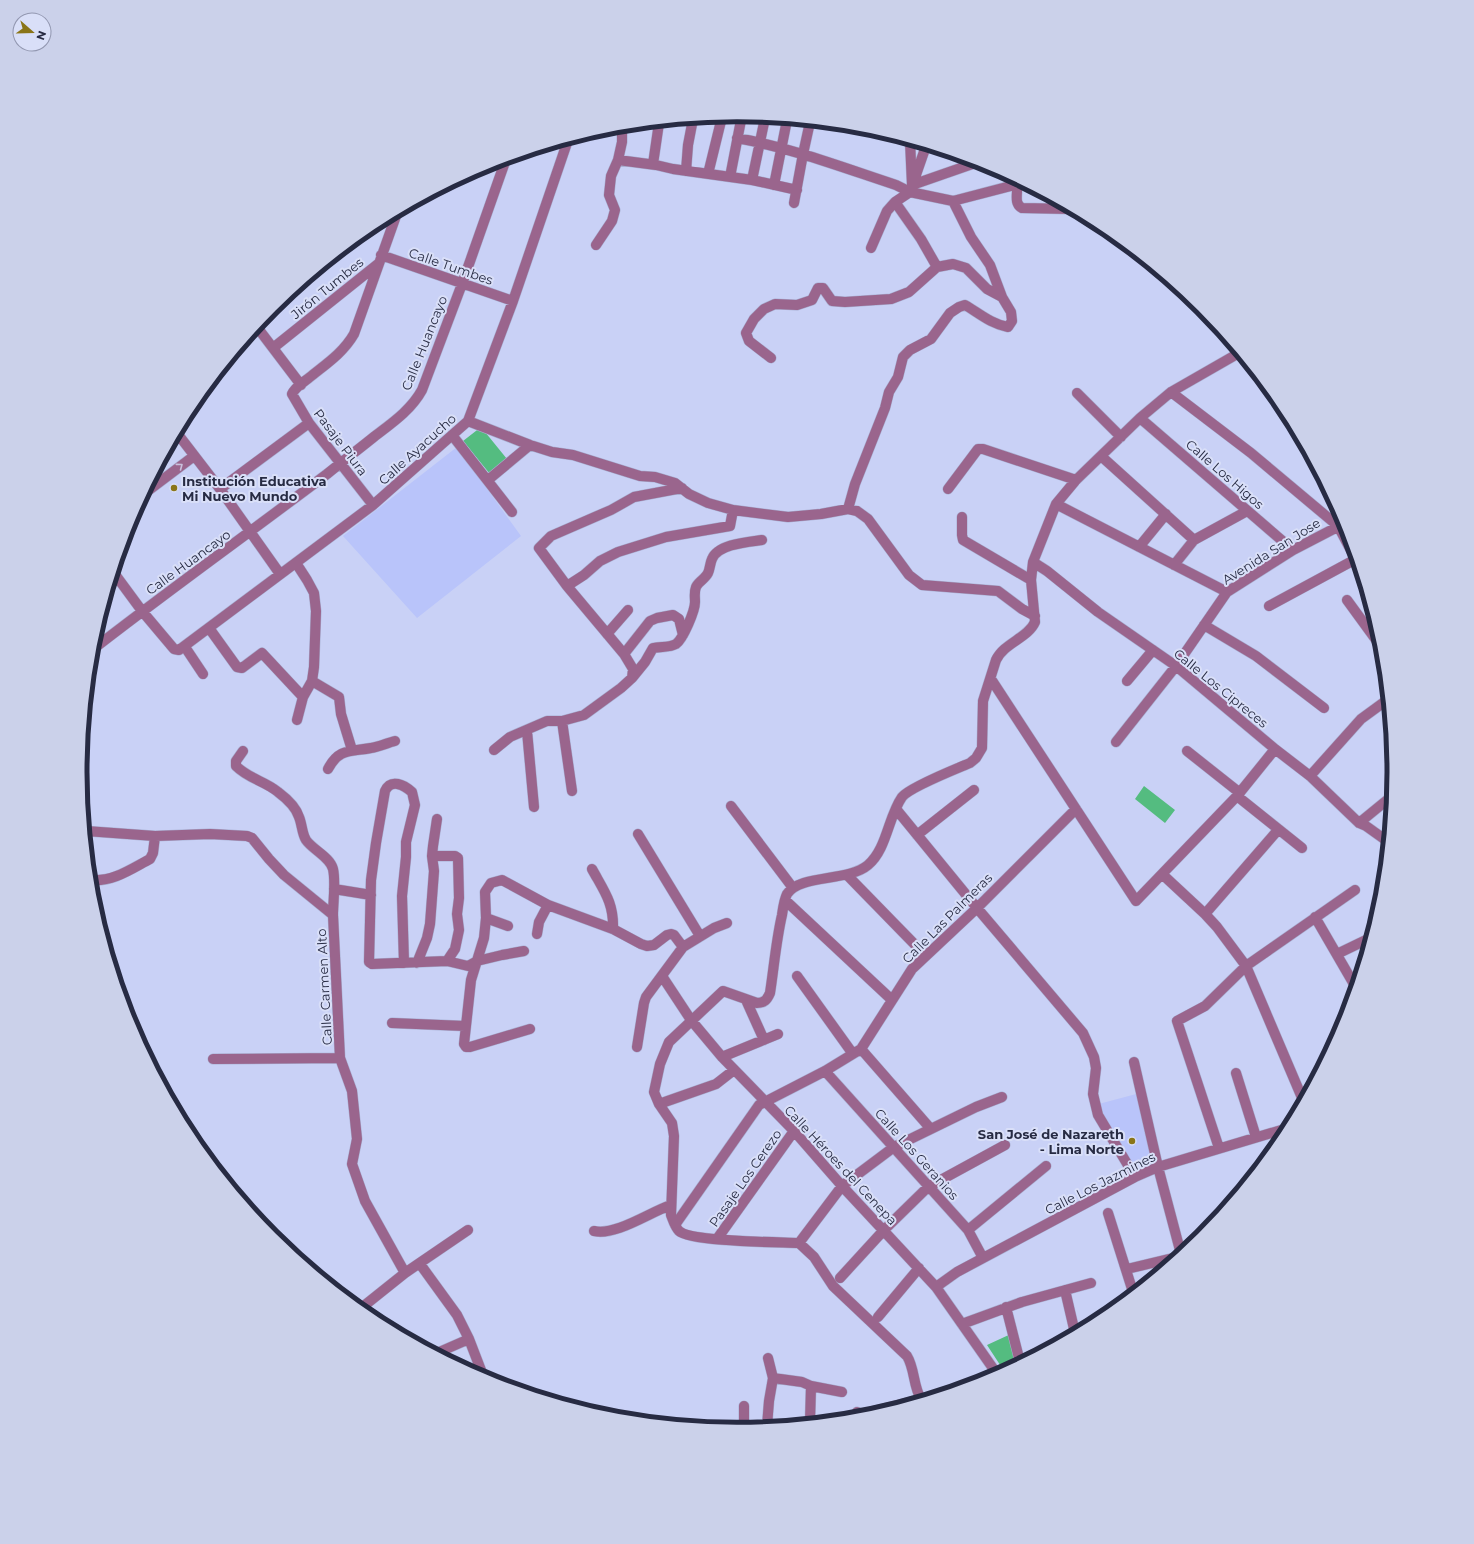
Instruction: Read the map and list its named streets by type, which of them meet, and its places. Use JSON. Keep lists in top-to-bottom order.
{
  "streets": {
    "street": [
      "Calle Tumbes",
      "Jirón Tumbes",
      "Calle Huancayo",
      "Pasaje Piura",
      "Calle Ayacucho",
      "Calle Los Higos",
      "Avenida San Jose",
      "Calle Los Cipreces",
      "Calle Las Palmeras",
      "Calle Carmen Alto",
      "Calle Los Geranios",
      "Calle Héroes del Cenepa",
      "Pasaje Los Cerezo",
      "Calle Los Jazmines"
    ]
  },
  "crossings": [
    ["Calle Tumbes", "Jirón Tumbes"],
    ["Calle Tumbes", "Calle Huancayo"],
    ["Calle Tumbes", "Calle Ayacucho"],
    ["Calle Huancayo", "Pasaje Piura"],
    ["Pasaje Piura", "Calle Ayacucho"],
    ["Calle Los Higos", "Avenida San Jose"],
    ["Avenida San Jose", "Calle Los Cipreces"],
    ["Calle Las Palmeras", "Calle Los Geranios"],
    ["Calle Las Palmeras", "Calle Héroes del Cenepa"],
    ["Calle Los Geranios", "Calle Los Jazmines"],
    ["Calle Héroes del Cenepa", "Pasaje Los Cerezo"],
    ["Calle Héroes del Cenepa", "Calle Los Jazmines"]
  ],
  "places": ["Institución Educativa Mi Nuevo Mundo", "San José de Nazareth - Lima Norte"],
  "north": "right"
}
